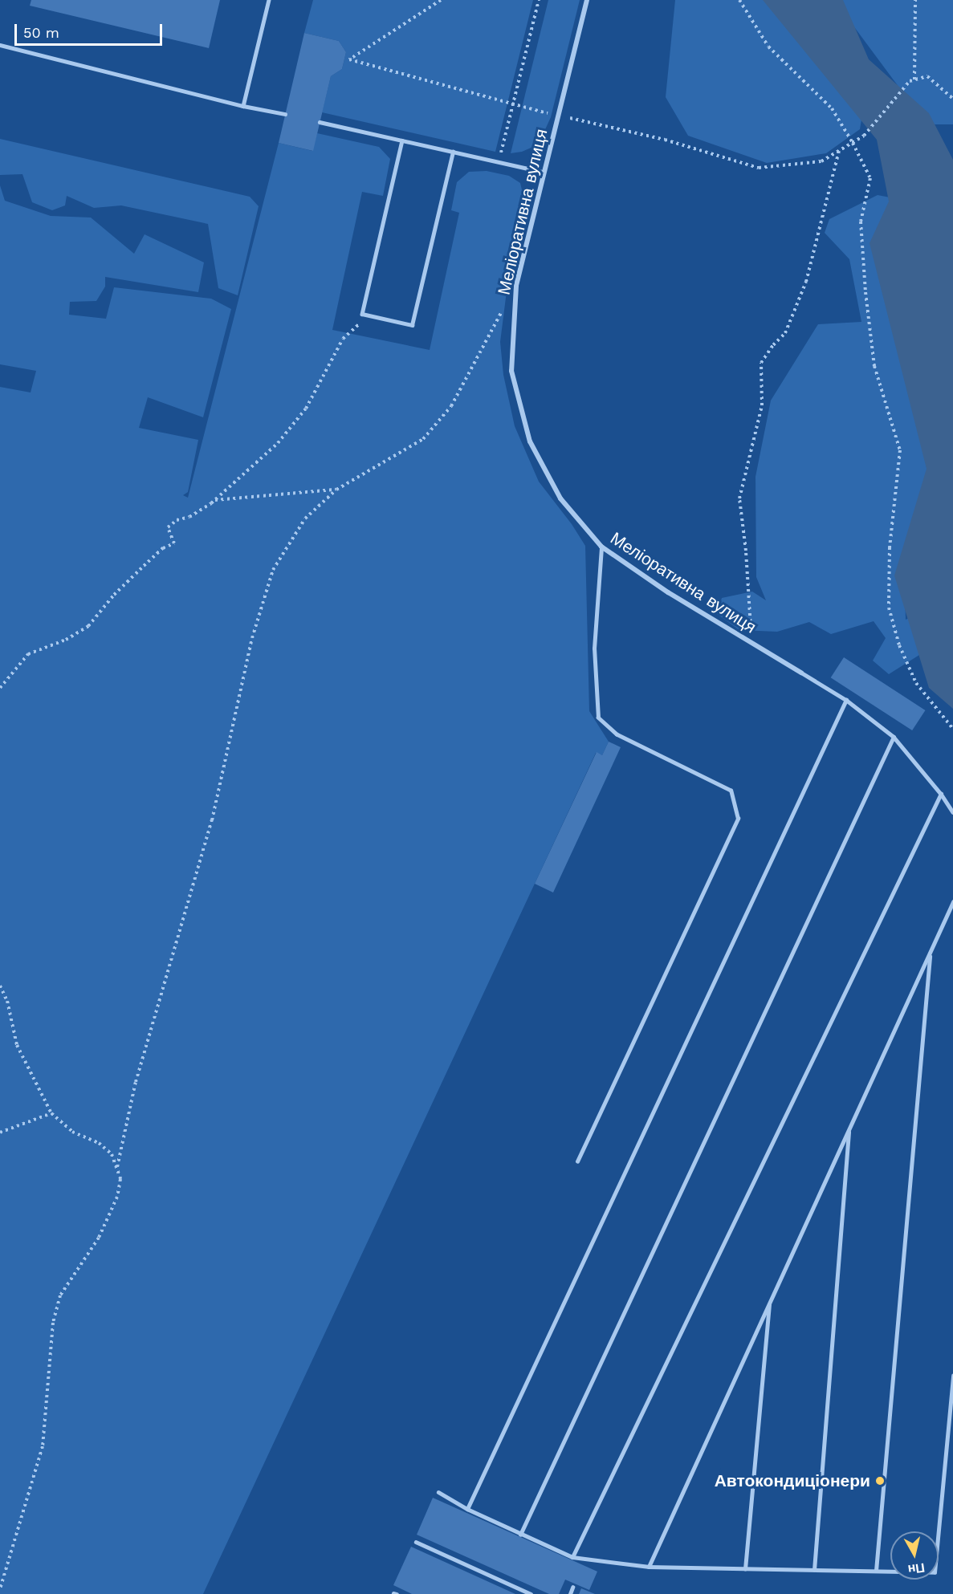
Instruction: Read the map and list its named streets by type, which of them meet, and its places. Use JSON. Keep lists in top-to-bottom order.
{
  "streets": {
    "street": ["Меліоративна вулиця"]
  },
  "places": ["Автокондиціонери"],
  "scale_bar": "50 m",
  "north": "bottom"
}
